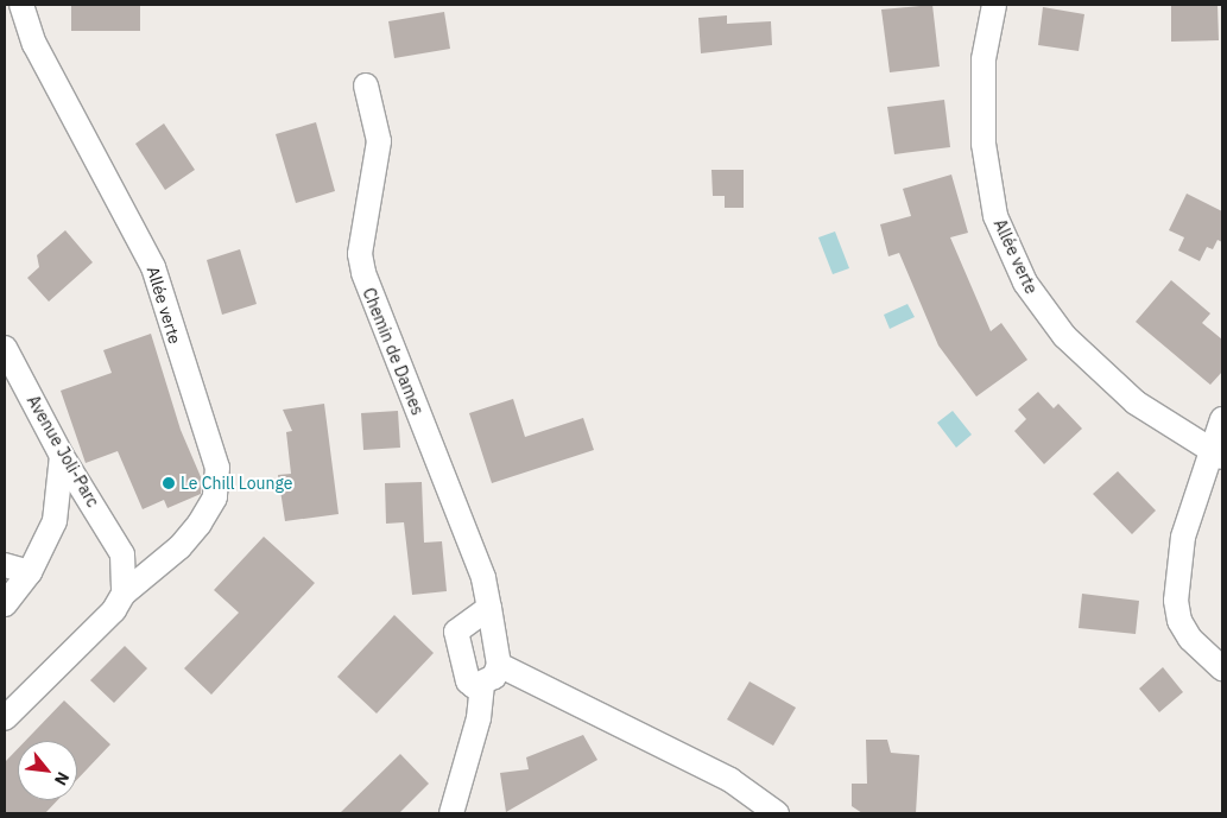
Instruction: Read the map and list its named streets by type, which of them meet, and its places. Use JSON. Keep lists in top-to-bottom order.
{
  "streets": {
    "street": ["Allée verte", "Chemin de Dames", "Avenue Joli-Parc"]
  },
  "crossings": [
    ["Allée verte", "Avenue Joli-Parc"]
  ],
  "places": ["Le Chill Lounge"],
  "north": "bottom right"
}
